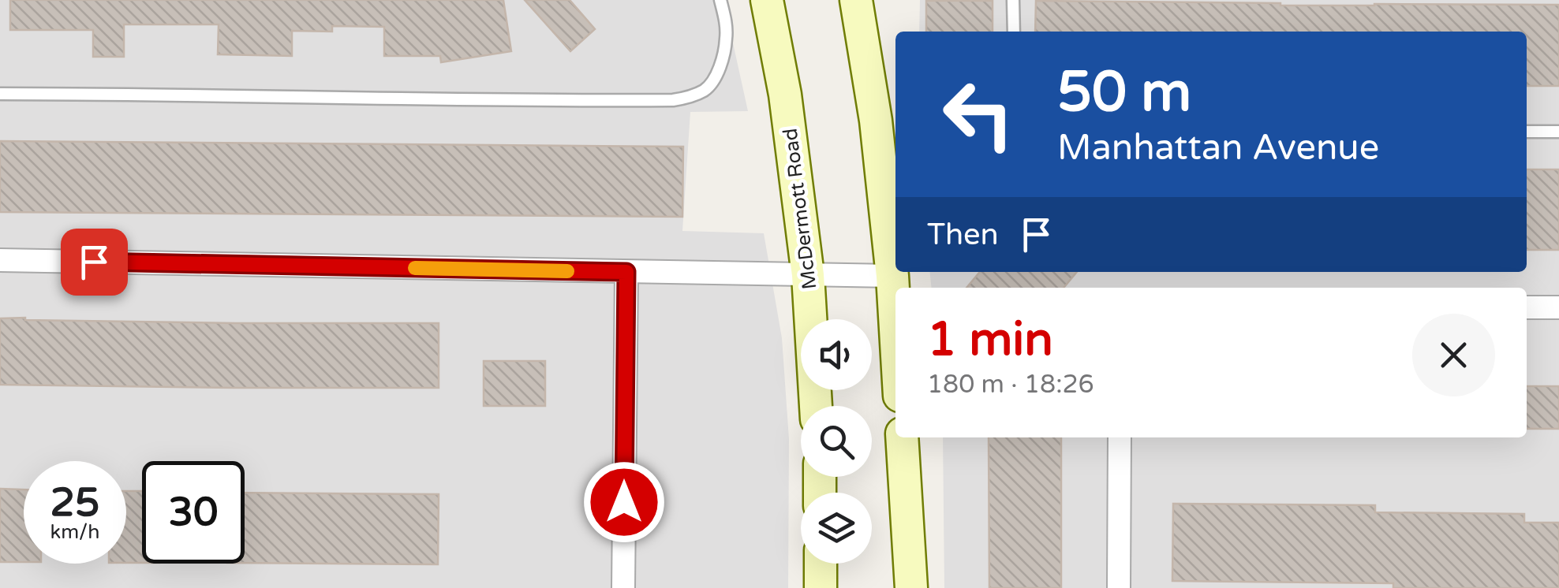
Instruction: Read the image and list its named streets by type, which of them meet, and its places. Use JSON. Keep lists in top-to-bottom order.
{
  "streets": {
    "main road": ["McDermott Road"]
  },
  "page": {
    "turn": ["50 m", "Manhattan Avenue"],
    "then": "Then",
    "heading": ["1 min", "180 m · 18:26"],
    "speed": "25 km/h",
    "limit": "30"
  }
}
